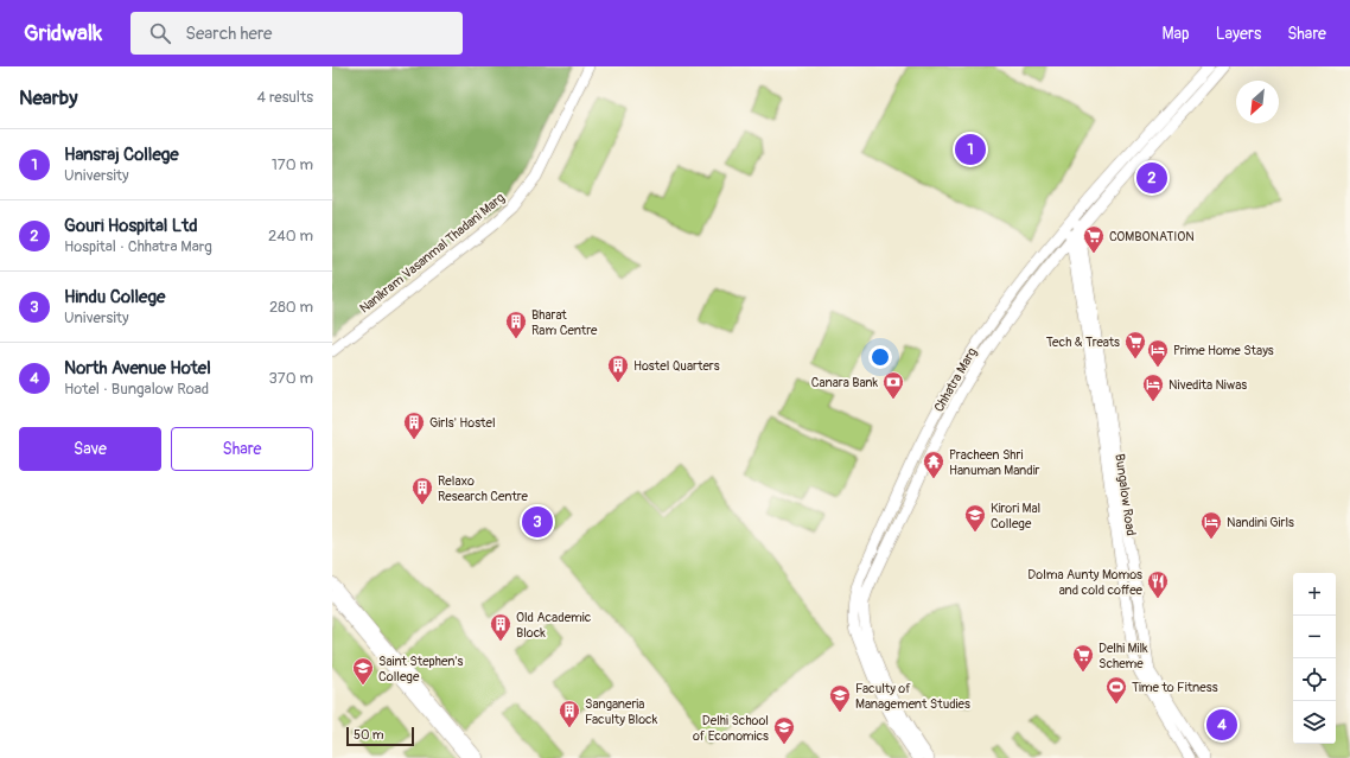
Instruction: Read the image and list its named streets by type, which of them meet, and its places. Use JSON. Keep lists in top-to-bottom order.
{
  "streets": {
    "street": ["Nanikram Vasanmal Thadani Marg", "Chhatra Marg", "Bungalow Road"]
  },
  "crossings": [
    ["Chhatra Marg", "Bungalow Road"]
  ],
  "places": {
    "supermarket": ["COMBONATION", "Tech & Treats", "Delhi Milk Scheme"],
    "building": [
      "Bharat Ram Centre",
      "Hostel Quarters",
      "Girls' Hostel",
      "Relaxo Research Centre",
      "Old Academic Block",
      "Sanganeria Faculty Block"
    ],
    "hotel": ["Prime Home Stays", "Nivedita Niwas", "Nandini Girls"],
    "bank": ["Canara Bank"],
    "temple": ["Pracheen Shri Hanuman Mandir"],
    "school or university": [
      "Kirori Mal College",
      "Saint Stephen's College",
      "Faculty of Management Studies",
      "Delhi School of Economics"
    ],
    "restaurant": ["Dolma Aunty Momos and cold coffee"],
    "sports": ["Time to Fitness"]
  },
  "scale_bar": "50 m",
  "north": "bottom left",
  "page": {
    "header": "Gridwalk",
    "search": "Search here",
    "nav": ["Map", "Layers", "Share"],
    "heading": ["Nearby", "4 results"],
    "list": [
      {
        "mark": "1",
        "name": "Hansraj College",
        "note": "University",
        "value": "170 m"
      },
      {
        "mark": "2",
        "name": "Gouri Hospital Ltd",
        "note": "Hospital · Chhatra Marg",
        "value": "240 m"
      },
      {
        "mark": "3",
        "name": "Hindu College",
        "note": "University",
        "value": "280 m"
      },
      {
        "mark": "4",
        "name": "North Avenue Hotel",
        "note": "Hotel · Bungalow Road",
        "value": "370 m"
      }
    ],
    "pins": [
      "1",
      "2",
      "3",
      "4"
    ],
    "buttons": ["Save", "Share"],
    "map_buttons": ["+", "−"],
    "scale": "50 m"
  }
}
